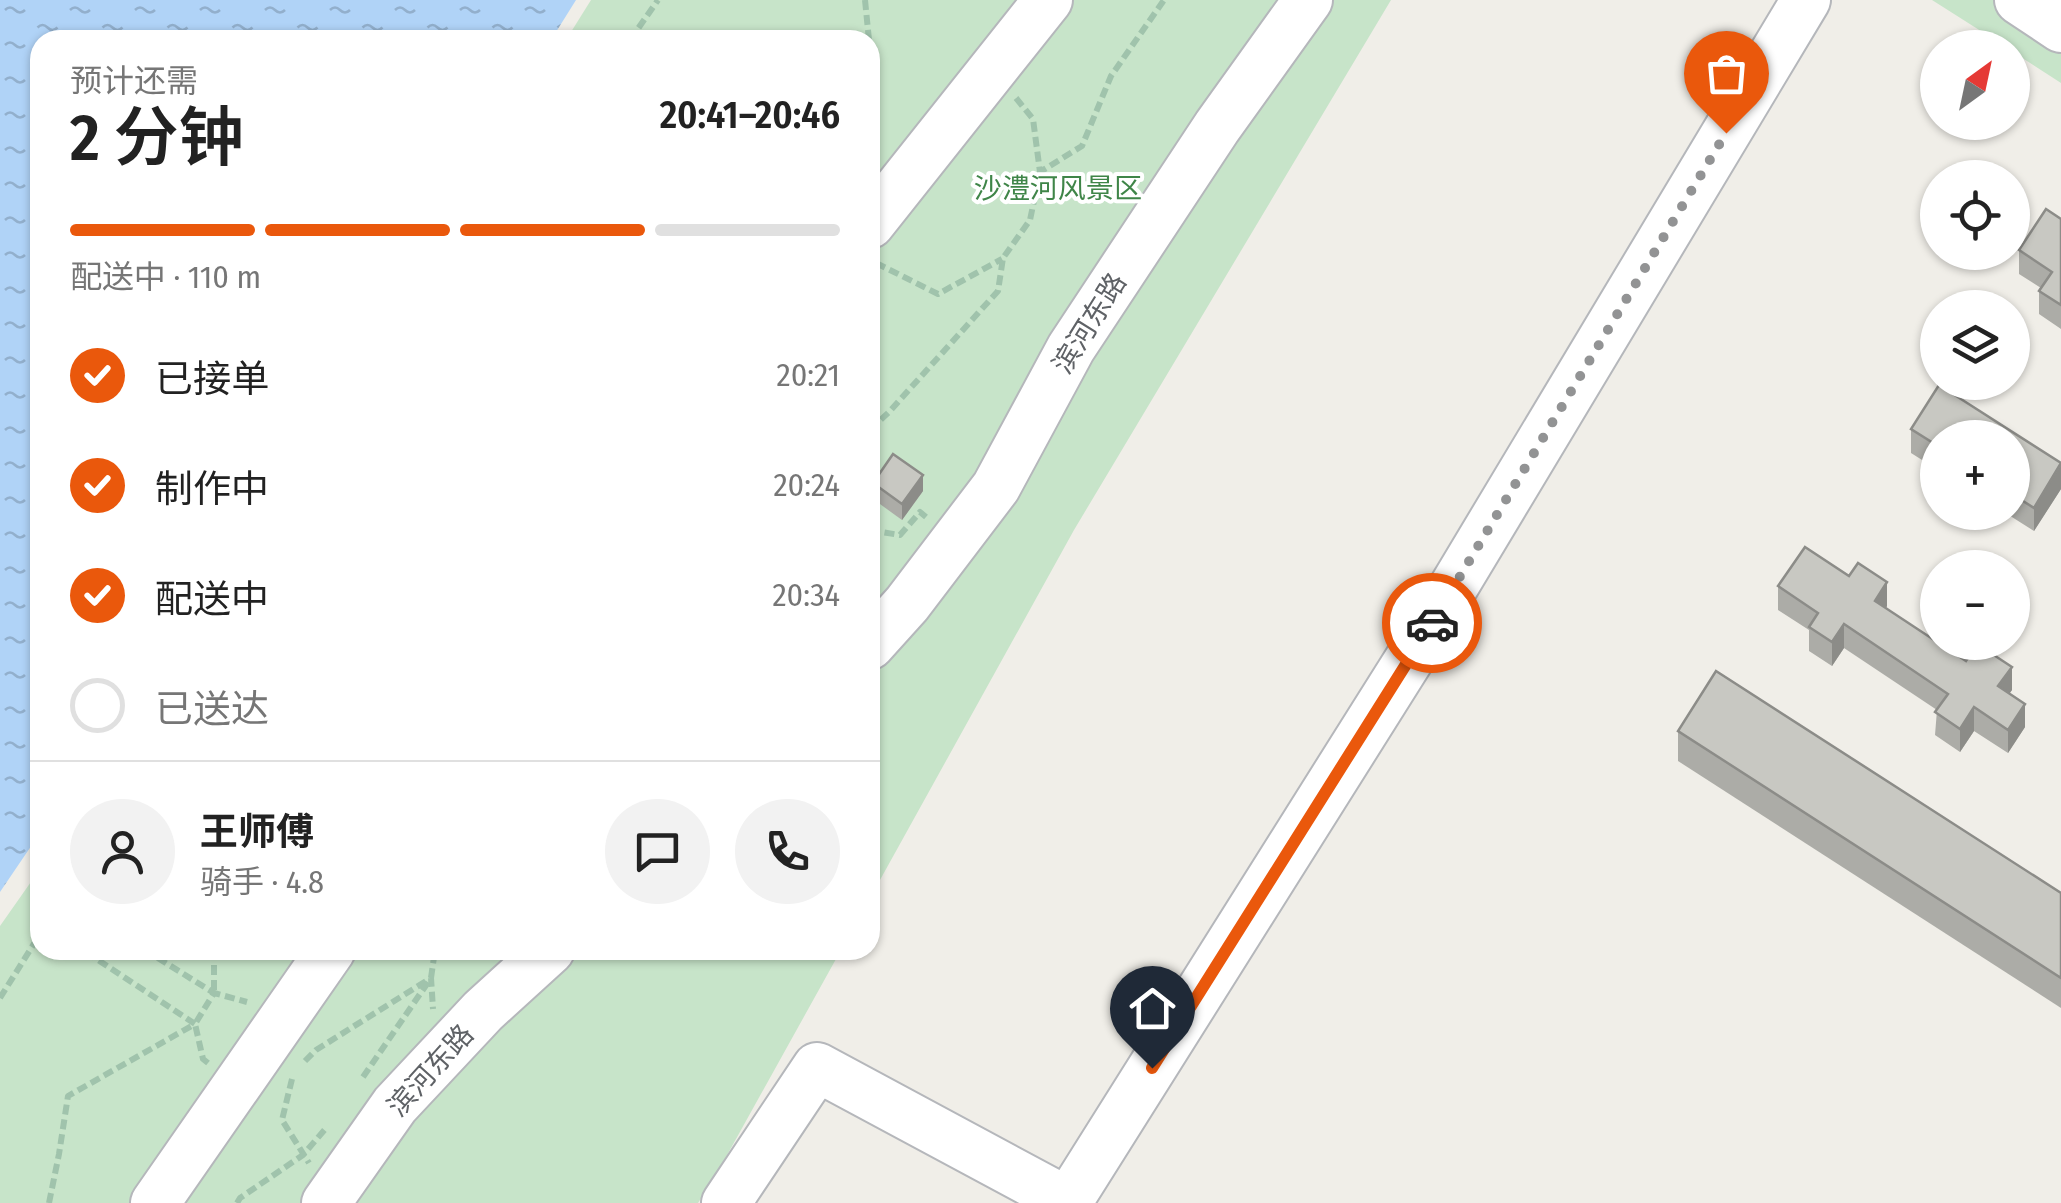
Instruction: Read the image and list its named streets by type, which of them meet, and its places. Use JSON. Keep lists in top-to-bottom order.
{
  "streets": {
    "street": ["滨河东路"]
  },
  "parks": ["沙澧河风景区"],
  "north": "top right",
  "page": {
    "map_buttons": ["+", "−"],
    "heading": ["2 分钟", "预计还需", "20:41–20:46"],
    "panel": ["王师傅", "骑手 · 4.8"],
    "bar": "配送中 · 110 m",
    "list": [
      ["已接单", "20:21"],
      ["制作中", "20:24"],
      ["配送中", "20:34"],
      "已送达"
    ]
  }
}
